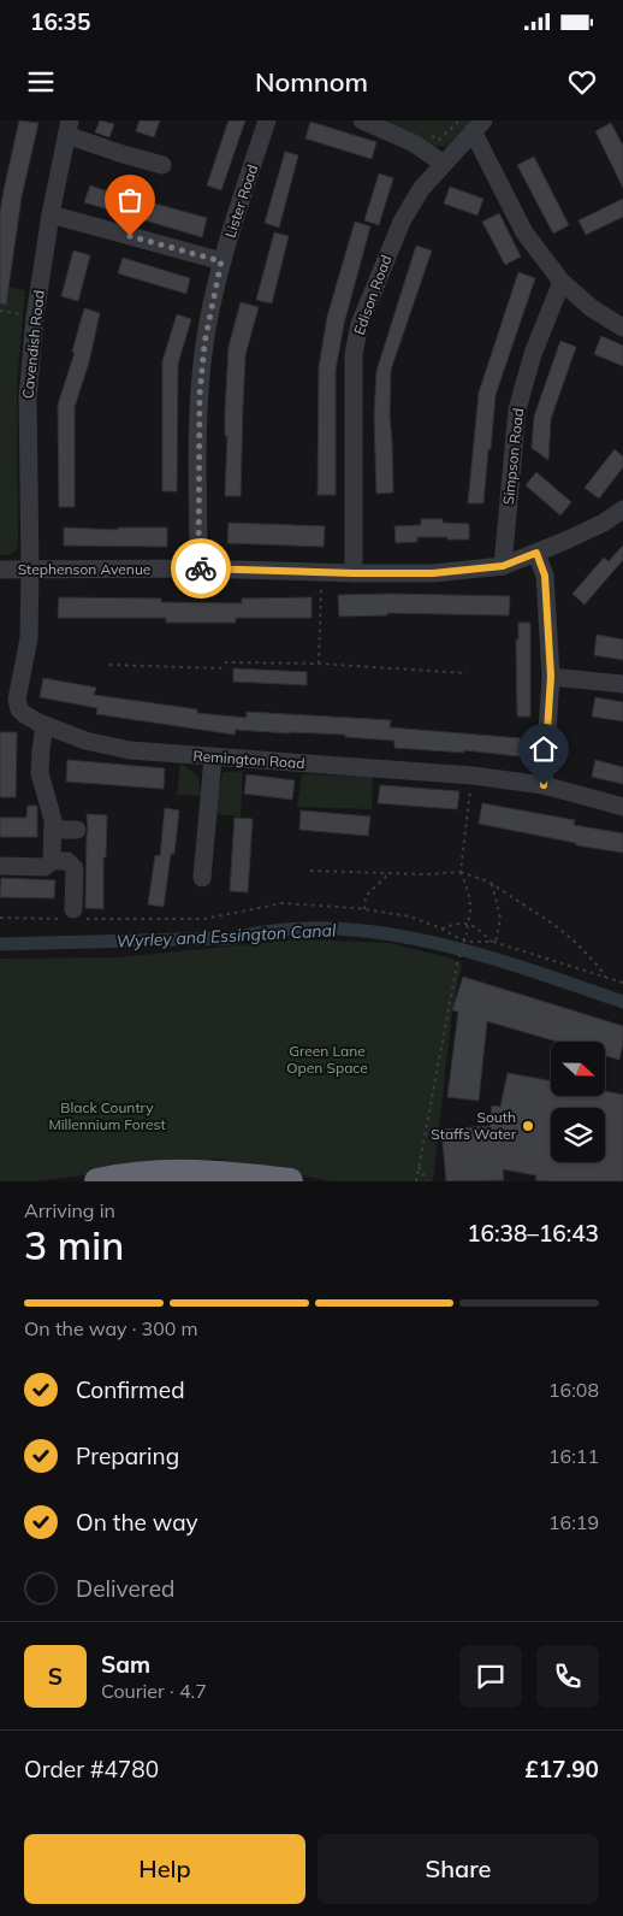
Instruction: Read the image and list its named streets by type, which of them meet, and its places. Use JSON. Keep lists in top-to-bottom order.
{
  "streets": {
    "street": [
      "Lister Road",
      "Edison Road",
      "Cavendish Road",
      "Simpson Road",
      "Stephenson Avenue",
      "Remington Road"
    ]
  },
  "crossings": [
    ["Lister Road", "Stephenson Avenue"],
    ["Edison Road", "Stephenson Avenue"],
    ["Cavendish Road", "Stephenson Avenue"],
    ["Cavendish Road", "Remington Road"],
    ["Simpson Road", "Stephenson Avenue"],
    ["Stephenson Avenue", "Remington Road"]
  ],
  "water": ["Wyrley and Essington Canal"],
  "parks": ["Green Lane Open Space", "Black Country Millennium Forest"],
  "places": ["South Staffs Water"],
  "north": "right",
  "page": {
    "status": "16:35",
    "header": "Nomnom",
    "heading": ["3 min", "Arriving in", "16:38–16:43"],
    "panel": [
      "Sam",
      "Courier · 4.7",
      "Order #4780",
      "£17.90"
    ],
    "bar": "On the way · 300 m",
    "list": [
      ["Confirmed", "16:08"],
      ["Preparing", "16:11"],
      ["On the way", "16:19"],
      "Delivered"
    ],
    "round": "S",
    "buttons": ["Help", "Share"]
  }
}
